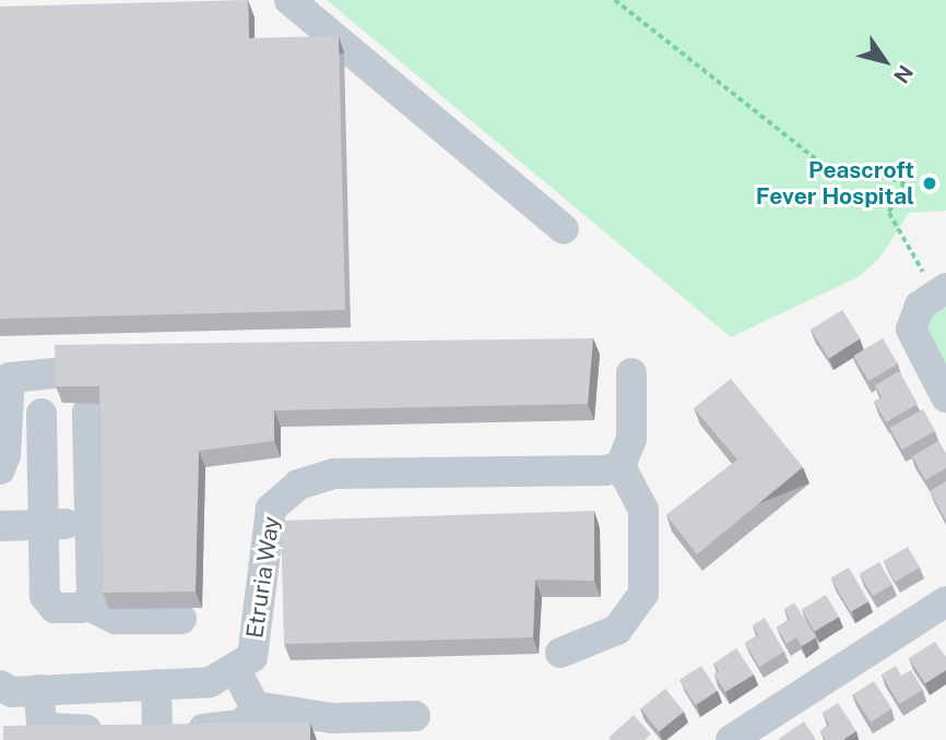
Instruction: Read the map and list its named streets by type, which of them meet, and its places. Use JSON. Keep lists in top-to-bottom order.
{
  "streets": {
    "street": ["Etruria Way"]
  },
  "places": ["Peascroft Fever Hospital"],
  "north": "bottom right"
}
